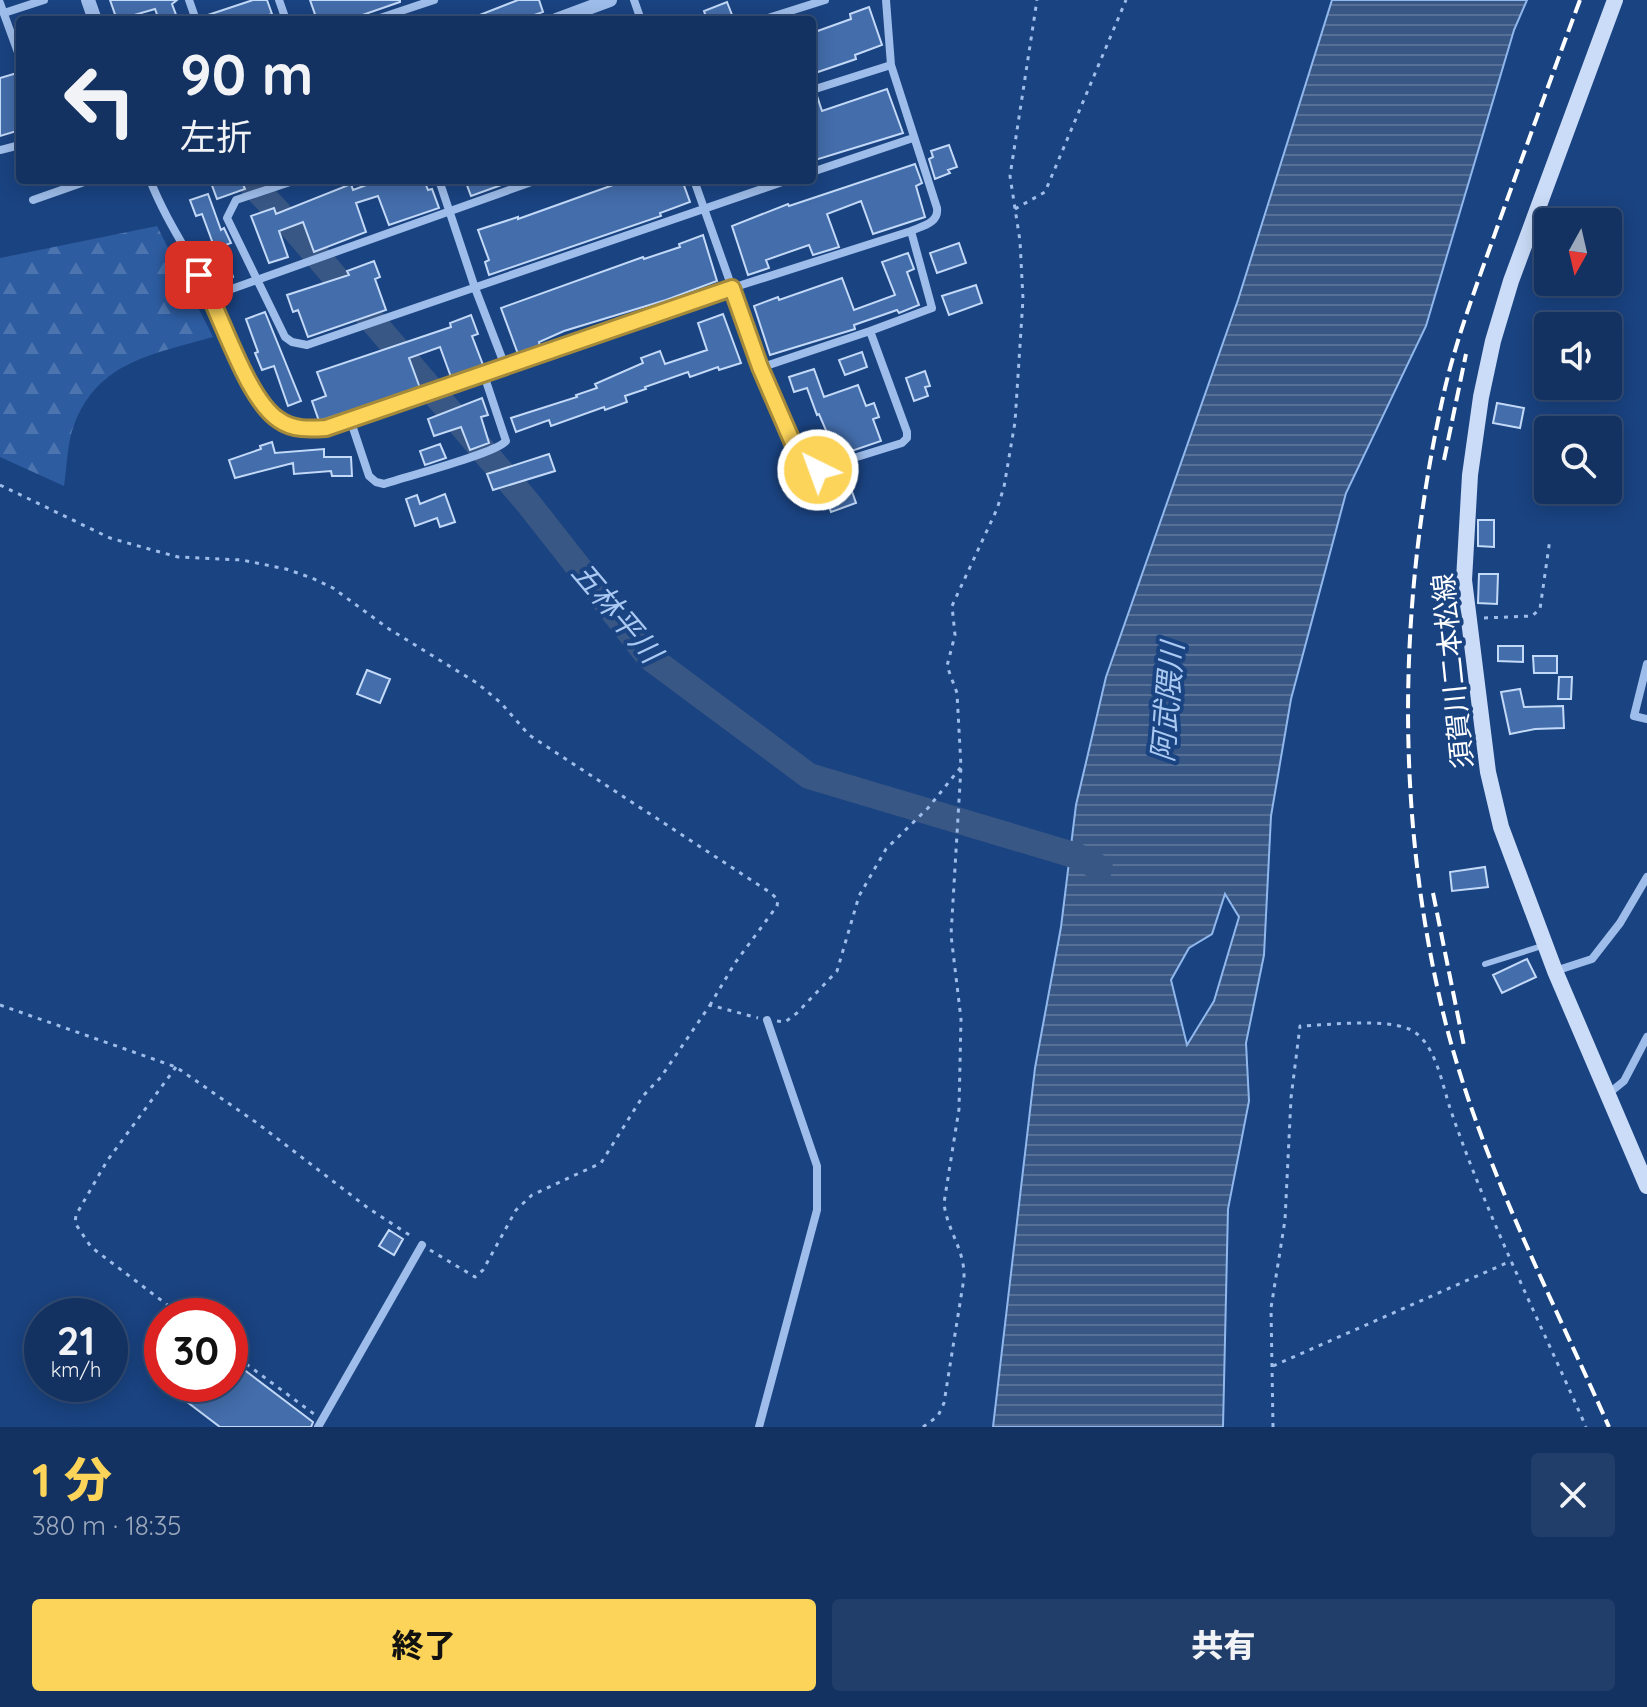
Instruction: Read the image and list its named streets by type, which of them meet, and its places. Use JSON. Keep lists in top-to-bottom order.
{
  "streets": {
    "main road": ["須賀川二本松線"]
  },
  "water": ["五林平川", "阿武隈川"],
  "north": "bottom",
  "page": {
    "turn": ["90 m", "左折"],
    "speed": "21 km/h",
    "limit": "30",
    "heading": ["1 分", "380 m · 18:35"],
    "buttons": ["終了", "共有"]
  }
}
